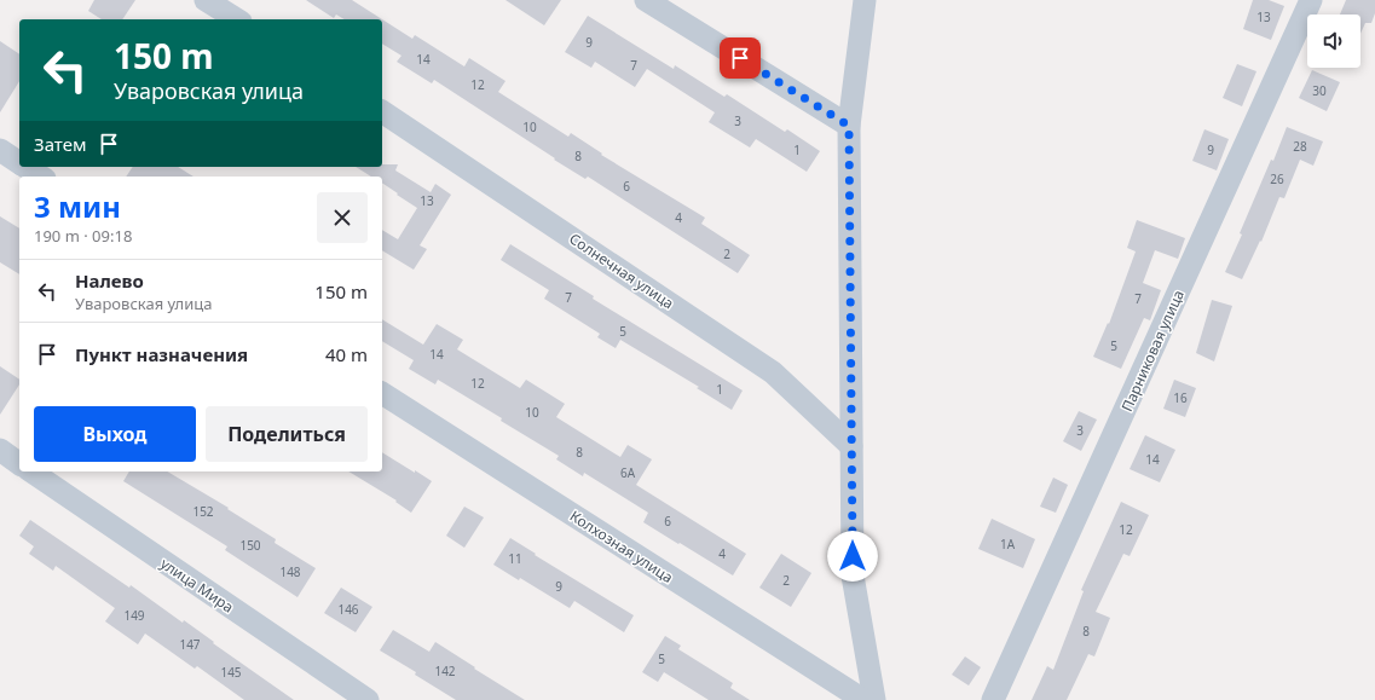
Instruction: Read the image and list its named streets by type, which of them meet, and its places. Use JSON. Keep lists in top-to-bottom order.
{
  "streets": {
    "street": [
      "Солнечная улица",
      "Парниковая улица",
      "Колхозная улица",
      "улица Мира"
    ]
  },
  "house_numbers": [
    "13",
    "9",
    "14",
    "7",
    "12",
    "30",
    "3",
    "10",
    "28",
    "1",
    "9",
    "8",
    "26",
    "6",
    "13",
    "4",
    "2",
    "7",
    "7",
    "5",
    "5",
    "14",
    "12",
    "1",
    "16",
    "10",
    "3",
    "8",
    "14",
    "6А",
    "152",
    "6",
    "12",
    "1А",
    "150",
    "4",
    "11",
    "148",
    "2",
    "9",
    "146",
    "149",
    "8",
    "147",
    "5",
    "142",
    "145"
  ],
  "page": {
    "turn": ["150 m", "Уваровская улица"],
    "then": "Затем",
    "heading": ["3 мин", "190 m · 09:18"],
    "list": [
      {
        "name": "Налево",
        "note": "Уваровская улица",
        "value": "150 m"
      },
      {
        "name": "Пункт назначения",
        "value": "40 m"
      }
    ],
    "buttons": ["Выход", "Поделиться"]
  }
}
